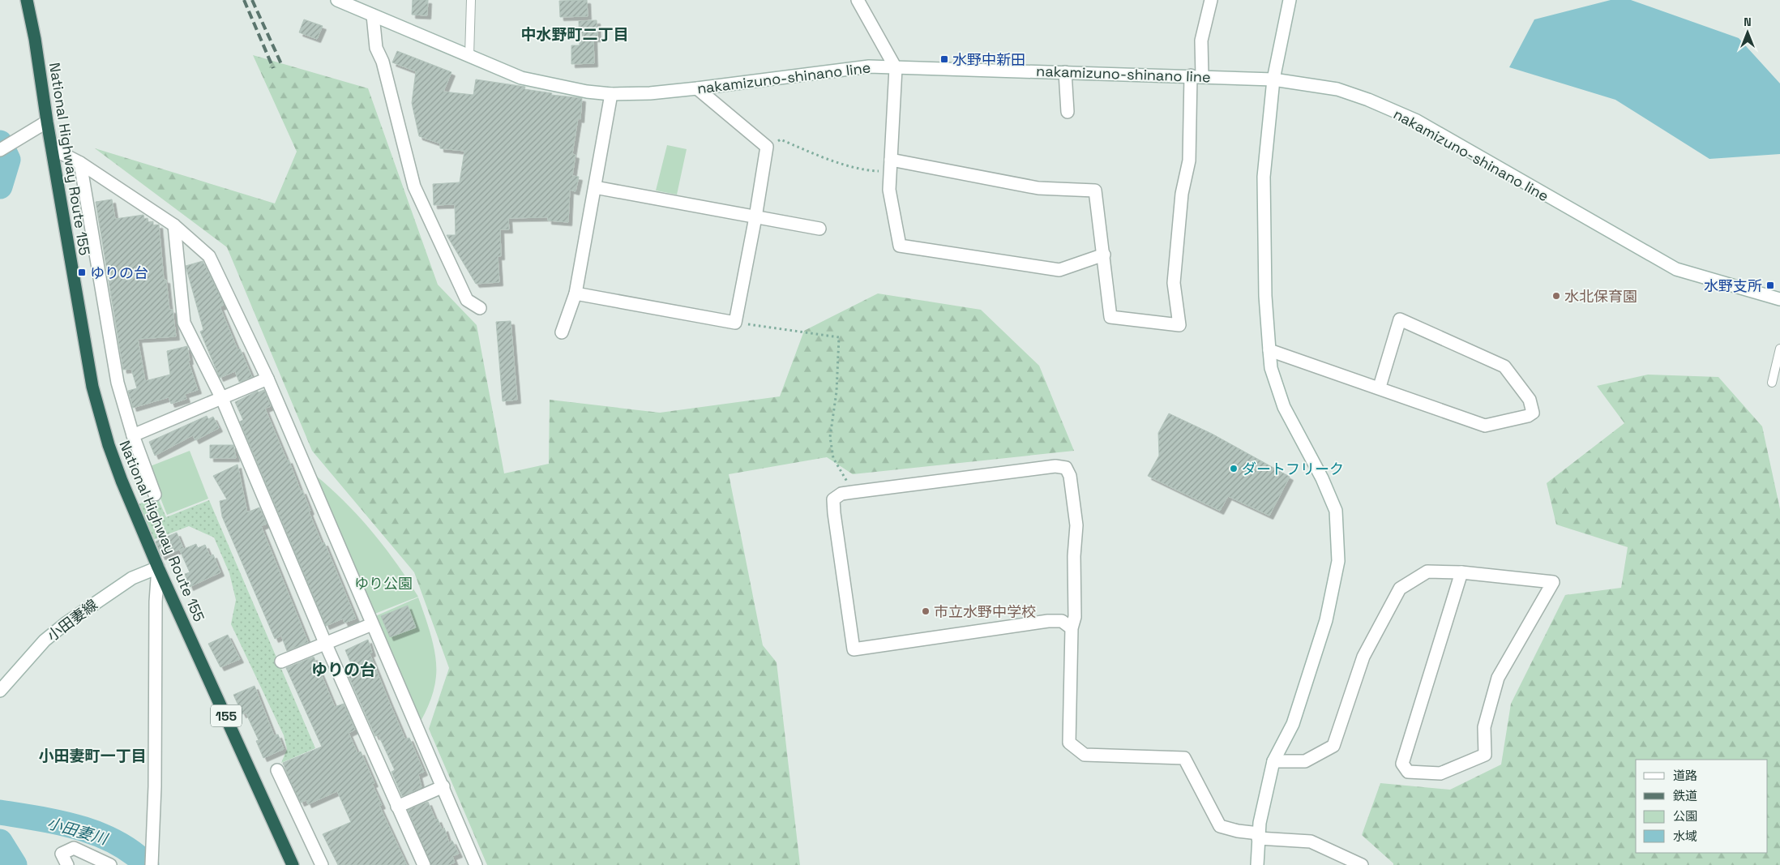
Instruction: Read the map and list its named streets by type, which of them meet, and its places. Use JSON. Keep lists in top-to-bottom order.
{
  "streets": {
    "highway": ["National Highway Route 155", "155"],
    "street": ["nakamizuno-shinano line", "小田妻線"]
  },
  "crossings": [
    ["National Highway Route 155", "小田妻線"]
  ],
  "districts": ["中水野町二丁目", "ゆりの台", "小田妻町一丁目"],
  "water": ["小田妻川"],
  "parks": ["ゆり公園"],
  "places": {
    "transit": ["水野中新田", "ゆりの台", "水野支所"],
    "other": ["水北保育園", "ダートフリーク", "市立水野中学校"]
  },
  "legend": [
    "道路",
    "鉄道",
    "公園",
    "水域"
  ],
  "north": "top"
}
